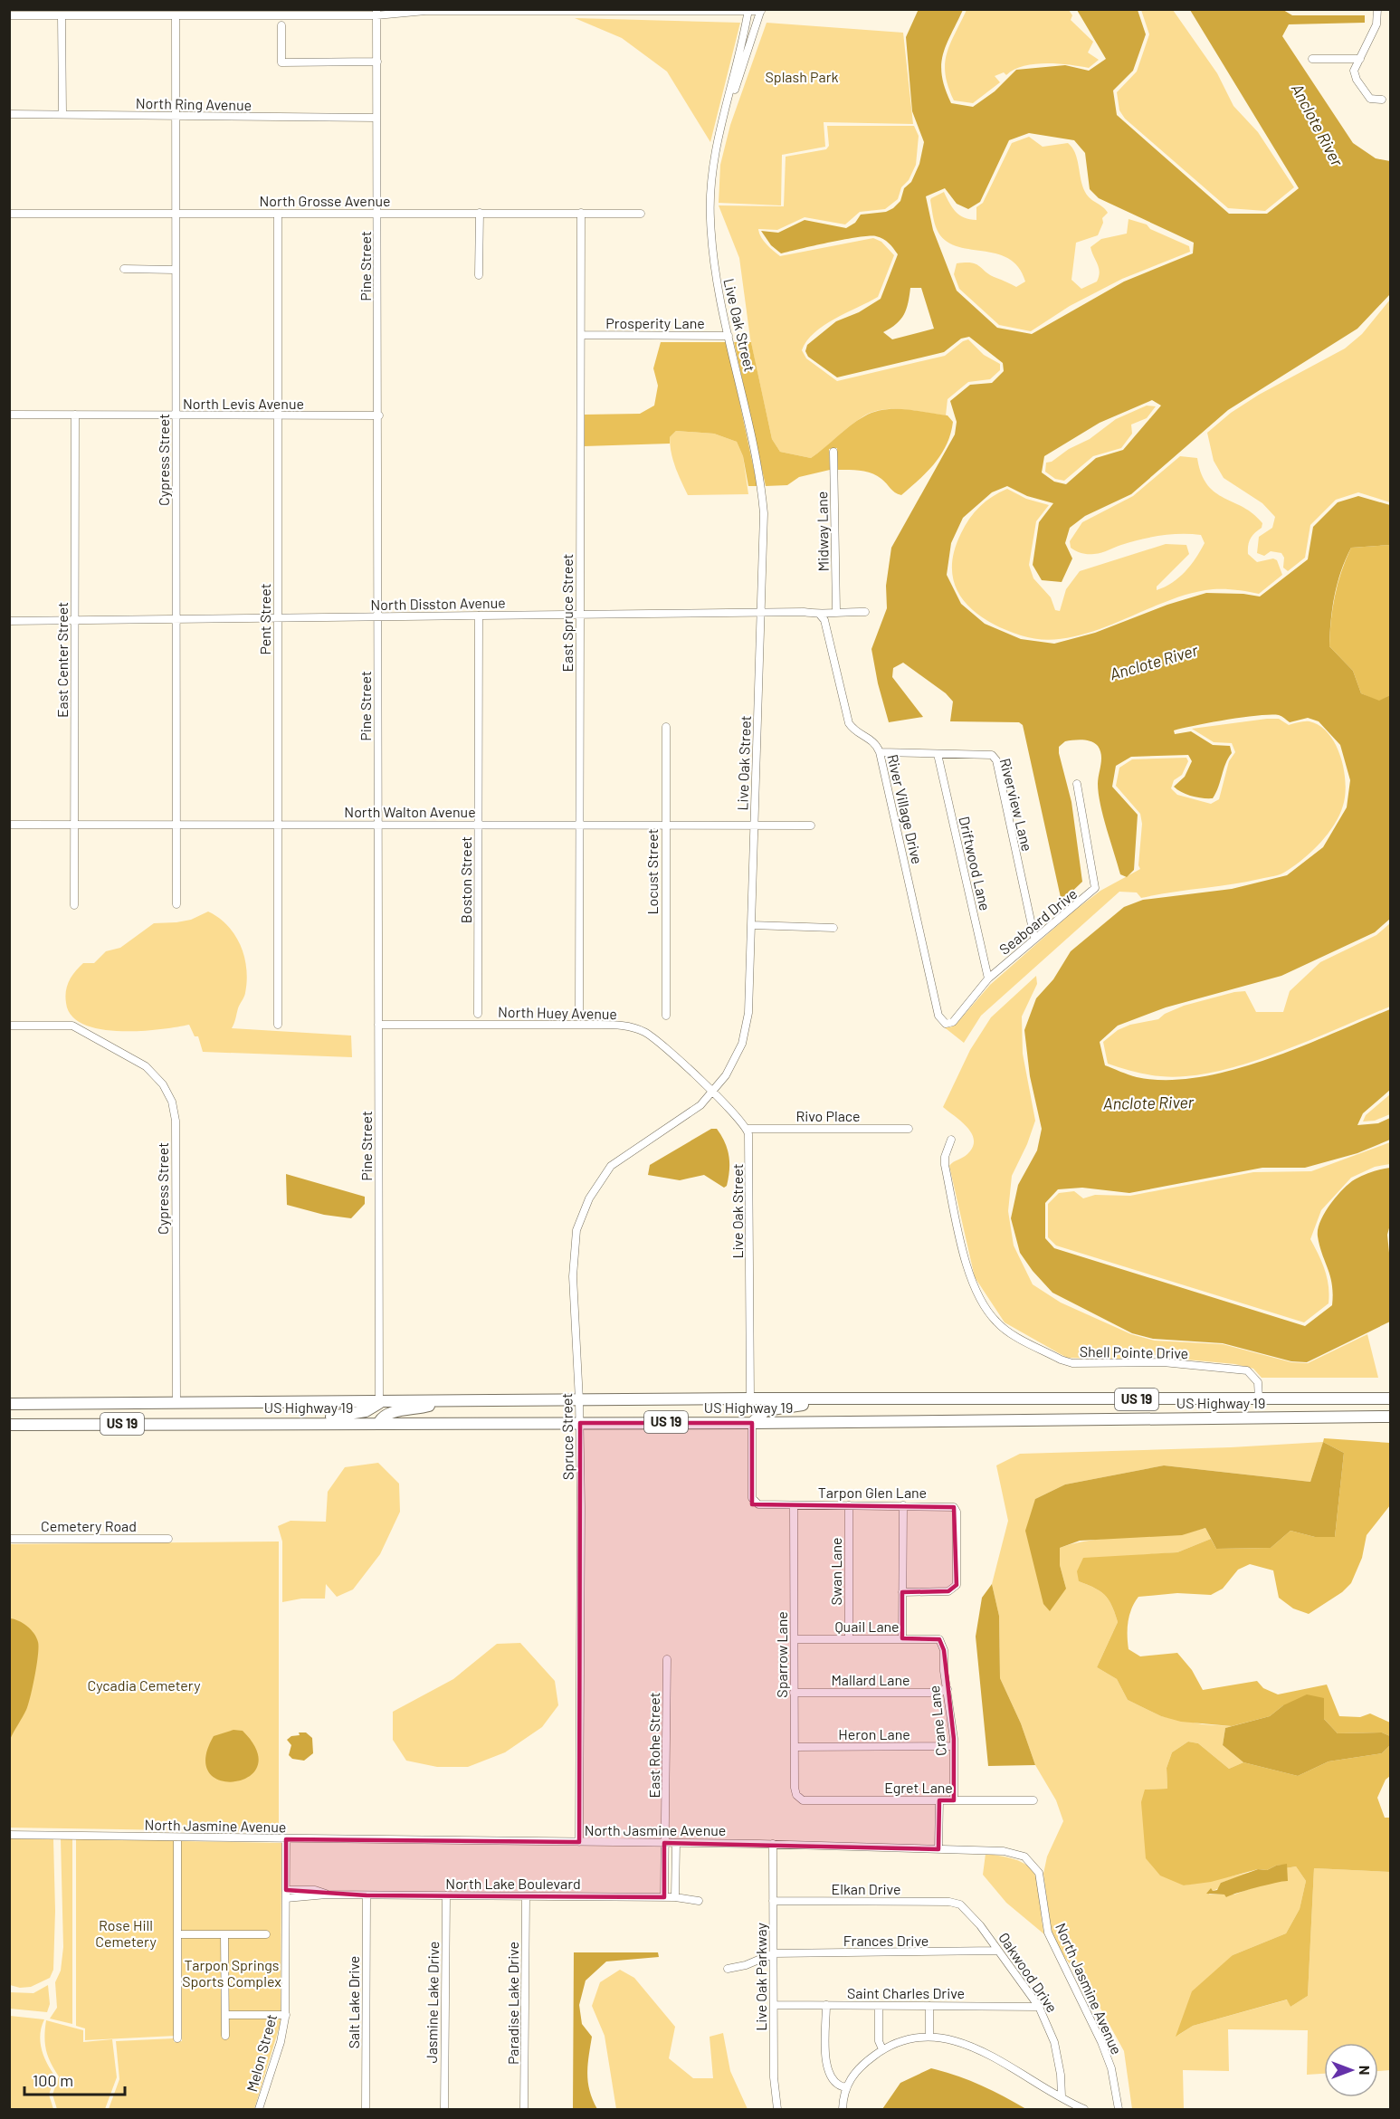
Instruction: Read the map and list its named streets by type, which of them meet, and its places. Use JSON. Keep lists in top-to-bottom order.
{
  "streets": {
    "highway": ["US 19", "US Highway 19"],
    "street": [
      "North Ring Avenue",
      "North Grosse Avenue",
      "Pine Street",
      "Prosperity Lane",
      "Live Oak Street",
      "North Levis Avenue",
      "Cypress Street",
      "Midway Lane",
      "North Disston Avenue",
      "East Spruce Street",
      "Pent Street",
      "East Center Street",
      "Riverview Lane",
      "River Village Drive",
      "North Walton Avenue",
      "Driftwood Lane",
      "Locust Street",
      "Boston Street",
      "Seaboard Drive",
      "North Huey Avenue",
      "Rivo Place",
      "Shell Pointe Drive",
      "Spruce Street",
      "Tarpon Glen Lane",
      "Cemetery Road",
      "Swan Lane",
      "Quail Lane",
      "Sparrow Lane",
      "Mallard Lane",
      "Crane Lane",
      "Heron Lane",
      "East Rohe Street",
      "Egret Lane",
      "North Jasmine Avenue",
      "North Lake Boulevard",
      "Elkan Drive",
      "Frances Drive",
      "Oakwood Drive",
      "Live Oak Parkway",
      "Saint Charles Drive",
      "Salt Lake Drive",
      "Jasmine Lake Drive",
      "Paradise Lake Drive",
      "Melon Street"
    ]
  },
  "crossings": [
    ["North Ring Avenue", "Pine Street"],
    ["North Ring Avenue", "Cypress Street"],
    ["North Grosse Avenue", "Pine Street"],
    ["North Grosse Avenue", "Cypress Street"],
    ["North Grosse Avenue", "East Spruce Street"],
    ["North Grosse Avenue", "Pent Street"],
    ["Pine Street", "North Levis Avenue"],
    ["Pine Street", "North Disston Avenue"],
    ["Pine Street", "North Walton Avenue"],
    ["Pine Street", "North Huey Avenue"],
    ["Pine Street", "US Highway 19"],
    ["Prosperity Lane", "Live Oak Street"],
    ["Prosperity Lane", "East Spruce Street"],
    ["Live Oak Street", "North Disston Avenue"],
    ["Live Oak Street", "North Walton Avenue"],
    ["Live Oak Street", "North Huey Avenue"],
    ["Live Oak Street", "Rivo Place"],
    ["Live Oak Street", "US Highway 19"],
    ["Live Oak Street", "Spruce Street"],
    ["North Levis Avenue", "Cypress Street"],
    ["North Levis Avenue", "Pent Street"],
    ["North Levis Avenue", "East Center Street"],
    ["Cypress Street", "North Disston Avenue"],
    ["Cypress Street", "North Walton Avenue"],
    ["Cypress Street", "US Highway 19"],
    ["Midway Lane", "North Disston Avenue"],
    ["North Disston Avenue", "East Spruce Street"],
    ["North Disston Avenue", "Pent Street"],
    ["North Disston Avenue", "East Center Street"],
    ["North Disston Avenue", "River Village Drive"],
    ["North Disston Avenue", "Boston Street"],
    ["East Spruce Street", "North Walton Avenue"],
    ["Pent Street", "North Walton Avenue"],
    ["East Center Street", "North Walton Avenue"],
    ["Riverview Lane", "River Village Drive"],
    ["Riverview Lane", "Driftwood Lane"],
    ["Riverview Lane", "Seaboard Drive"],
    ["River Village Drive", "Seaboard Drive"],
    ["North Walton Avenue", "Locust Street"],
    ["North Walton Avenue", "Boston Street"],
    ["Driftwood Lane", "Seaboard Drive"],
    ["North Huey Avenue", "Spruce Street"],
    ["Shell Pointe Drive", "US Highway 19"],
    ["US Highway 19", "Spruce Street"],
    ["US Highway 19", "Tarpon Glen Lane"],
    ["Spruce Street", "North Jasmine Avenue"],
    ["Tarpon Glen Lane", "Swan Lane"],
    ["Tarpon Glen Lane", "Sparrow Lane"],
    ["Swan Lane", "Quail Lane"],
    ["Quail Lane", "Sparrow Lane"],
    ["Quail Lane", "Crane Lane"],
    ["Sparrow Lane", "Mallard Lane"],
    ["Sparrow Lane", "Heron Lane"],
    ["Sparrow Lane", "Egret Lane"],
    ["Mallard Lane", "Crane Lane"],
    ["Crane Lane", "Heron Lane"],
    ["Crane Lane", "Egret Lane"],
    ["East Rohe Street", "North Jasmine Avenue"],
    ["East Rohe Street", "North Lake Boulevard"],
    ["North Jasmine Avenue", "Live Oak Parkway"],
    ["North Jasmine Avenue", "Melon Street"],
    ["North Lake Boulevard", "Salt Lake Drive"],
    ["North Lake Boulevard", "Jasmine Lake Drive"],
    ["North Lake Boulevard", "Paradise Lake Drive"],
    ["North Lake Boulevard", "Melon Street"],
    ["Elkan Drive", "Oakwood Drive"],
    ["Elkan Drive", "Live Oak Parkway"],
    ["Frances Drive", "Oakwood Drive"],
    ["Frances Drive", "Live Oak Parkway"],
    ["Oakwood Drive", "Saint Charles Drive"],
    ["Live Oak Parkway", "Saint Charles Drive"]
  ],
  "water": ["Anclote River"],
  "parks": [
    "Splash Park",
    "Cycadia Cemetery",
    "Rose Hill Cemetery",
    "Tarpon Springs Sports Complex"
  ],
  "scale_bar": "100 m",
  "north": "right"
}
